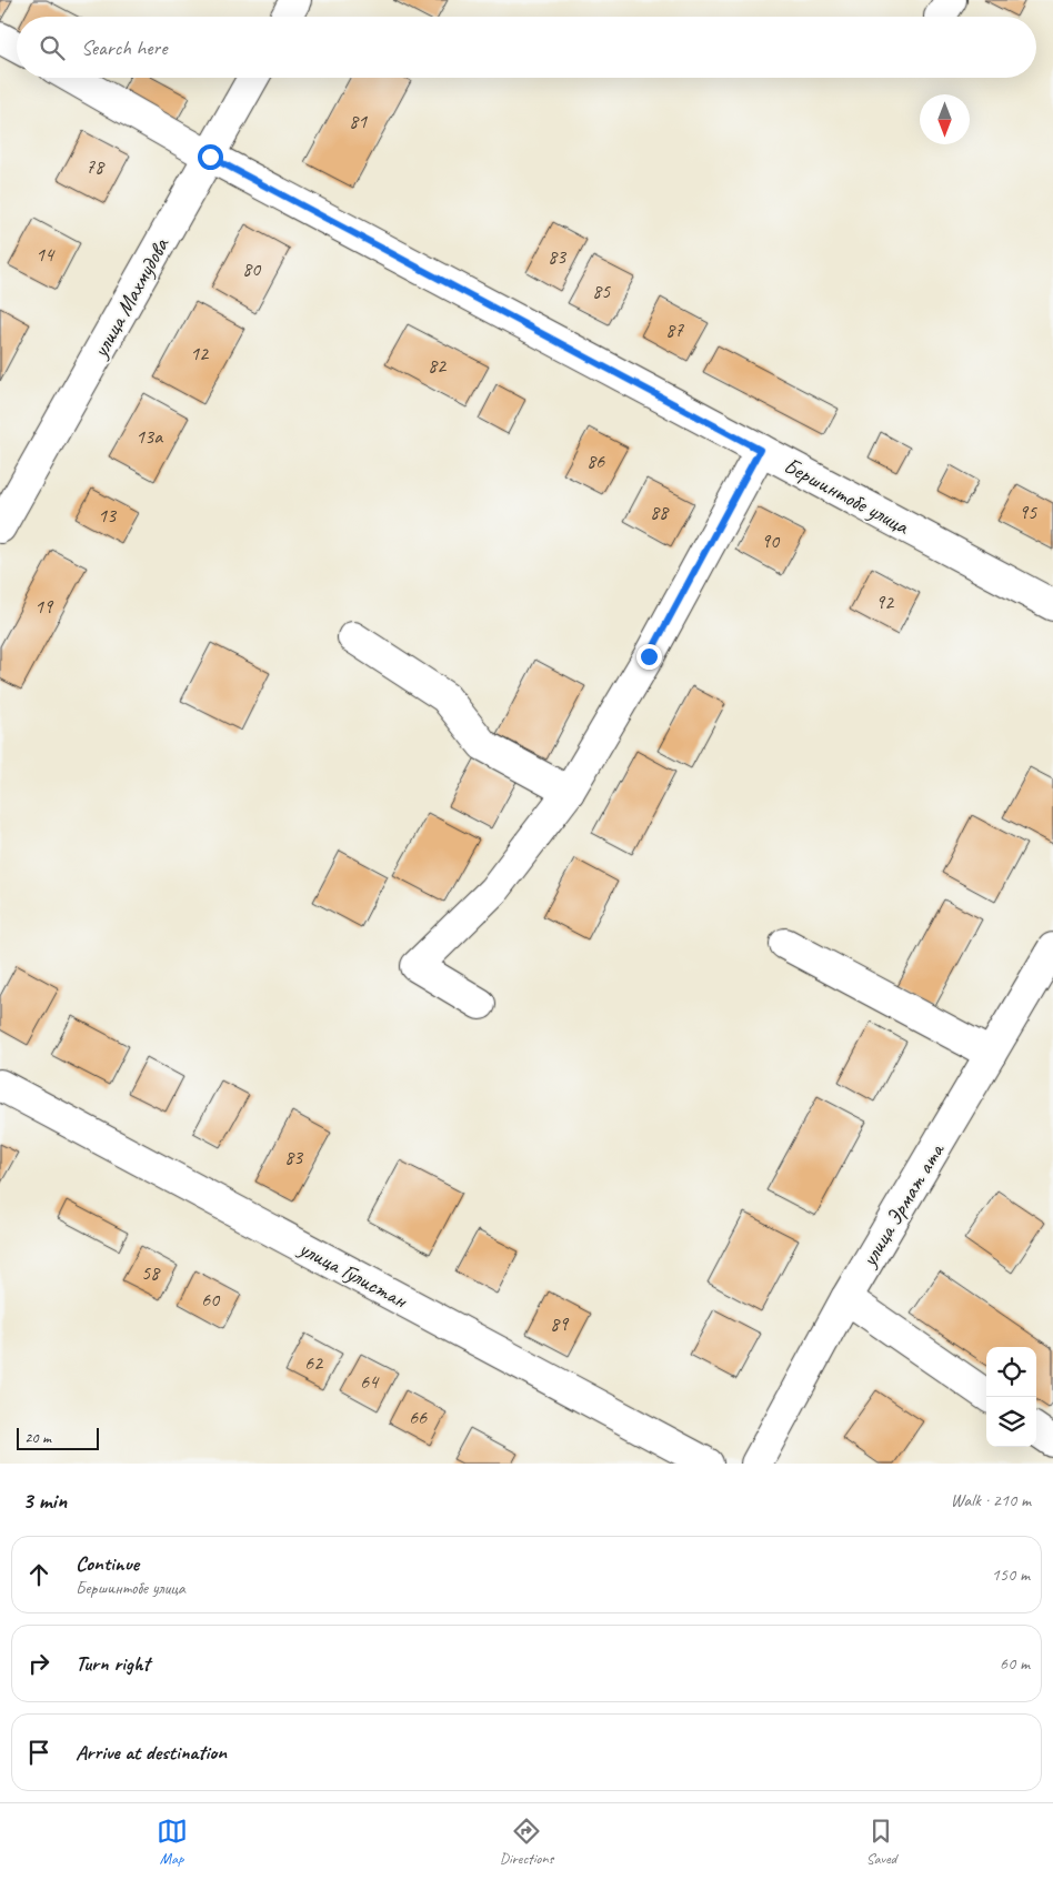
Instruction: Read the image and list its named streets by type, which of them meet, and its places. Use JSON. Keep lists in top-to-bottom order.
{
  "streets": {
    "street": [
      "улица Махмудова",
      "Бершинтобе улица",
      "улица Эрмат ата",
      "улица Гулистан"
    ]
  },
  "crossings": [
    ["улица Махмудова", "Бершинтобе улица"]
  ],
  "house_numbers": [
    "81",
    "78",
    "14",
    "83",
    "80",
    "85",
    "87",
    "12",
    "82",
    "13а",
    "86",
    "88",
    "95",
    "13",
    "90",
    "92",
    "19",
    "83",
    "58",
    "60",
    "89",
    "62",
    "64",
    "66"
  ],
  "scale_bar": "20 m",
  "north": "bottom",
  "page": {
    "search": "Search here",
    "scale": "20 m",
    "heading": ["3 min", "Walk · 210 m"],
    "list": [
      ["Continue", "Бершинтобе улица", "150 m"],
      ["Turn right", "60 m"],
      "Arrive at destination"
    ],
    "nav": ["Map", "Directions", "Saved"]
  }
}
